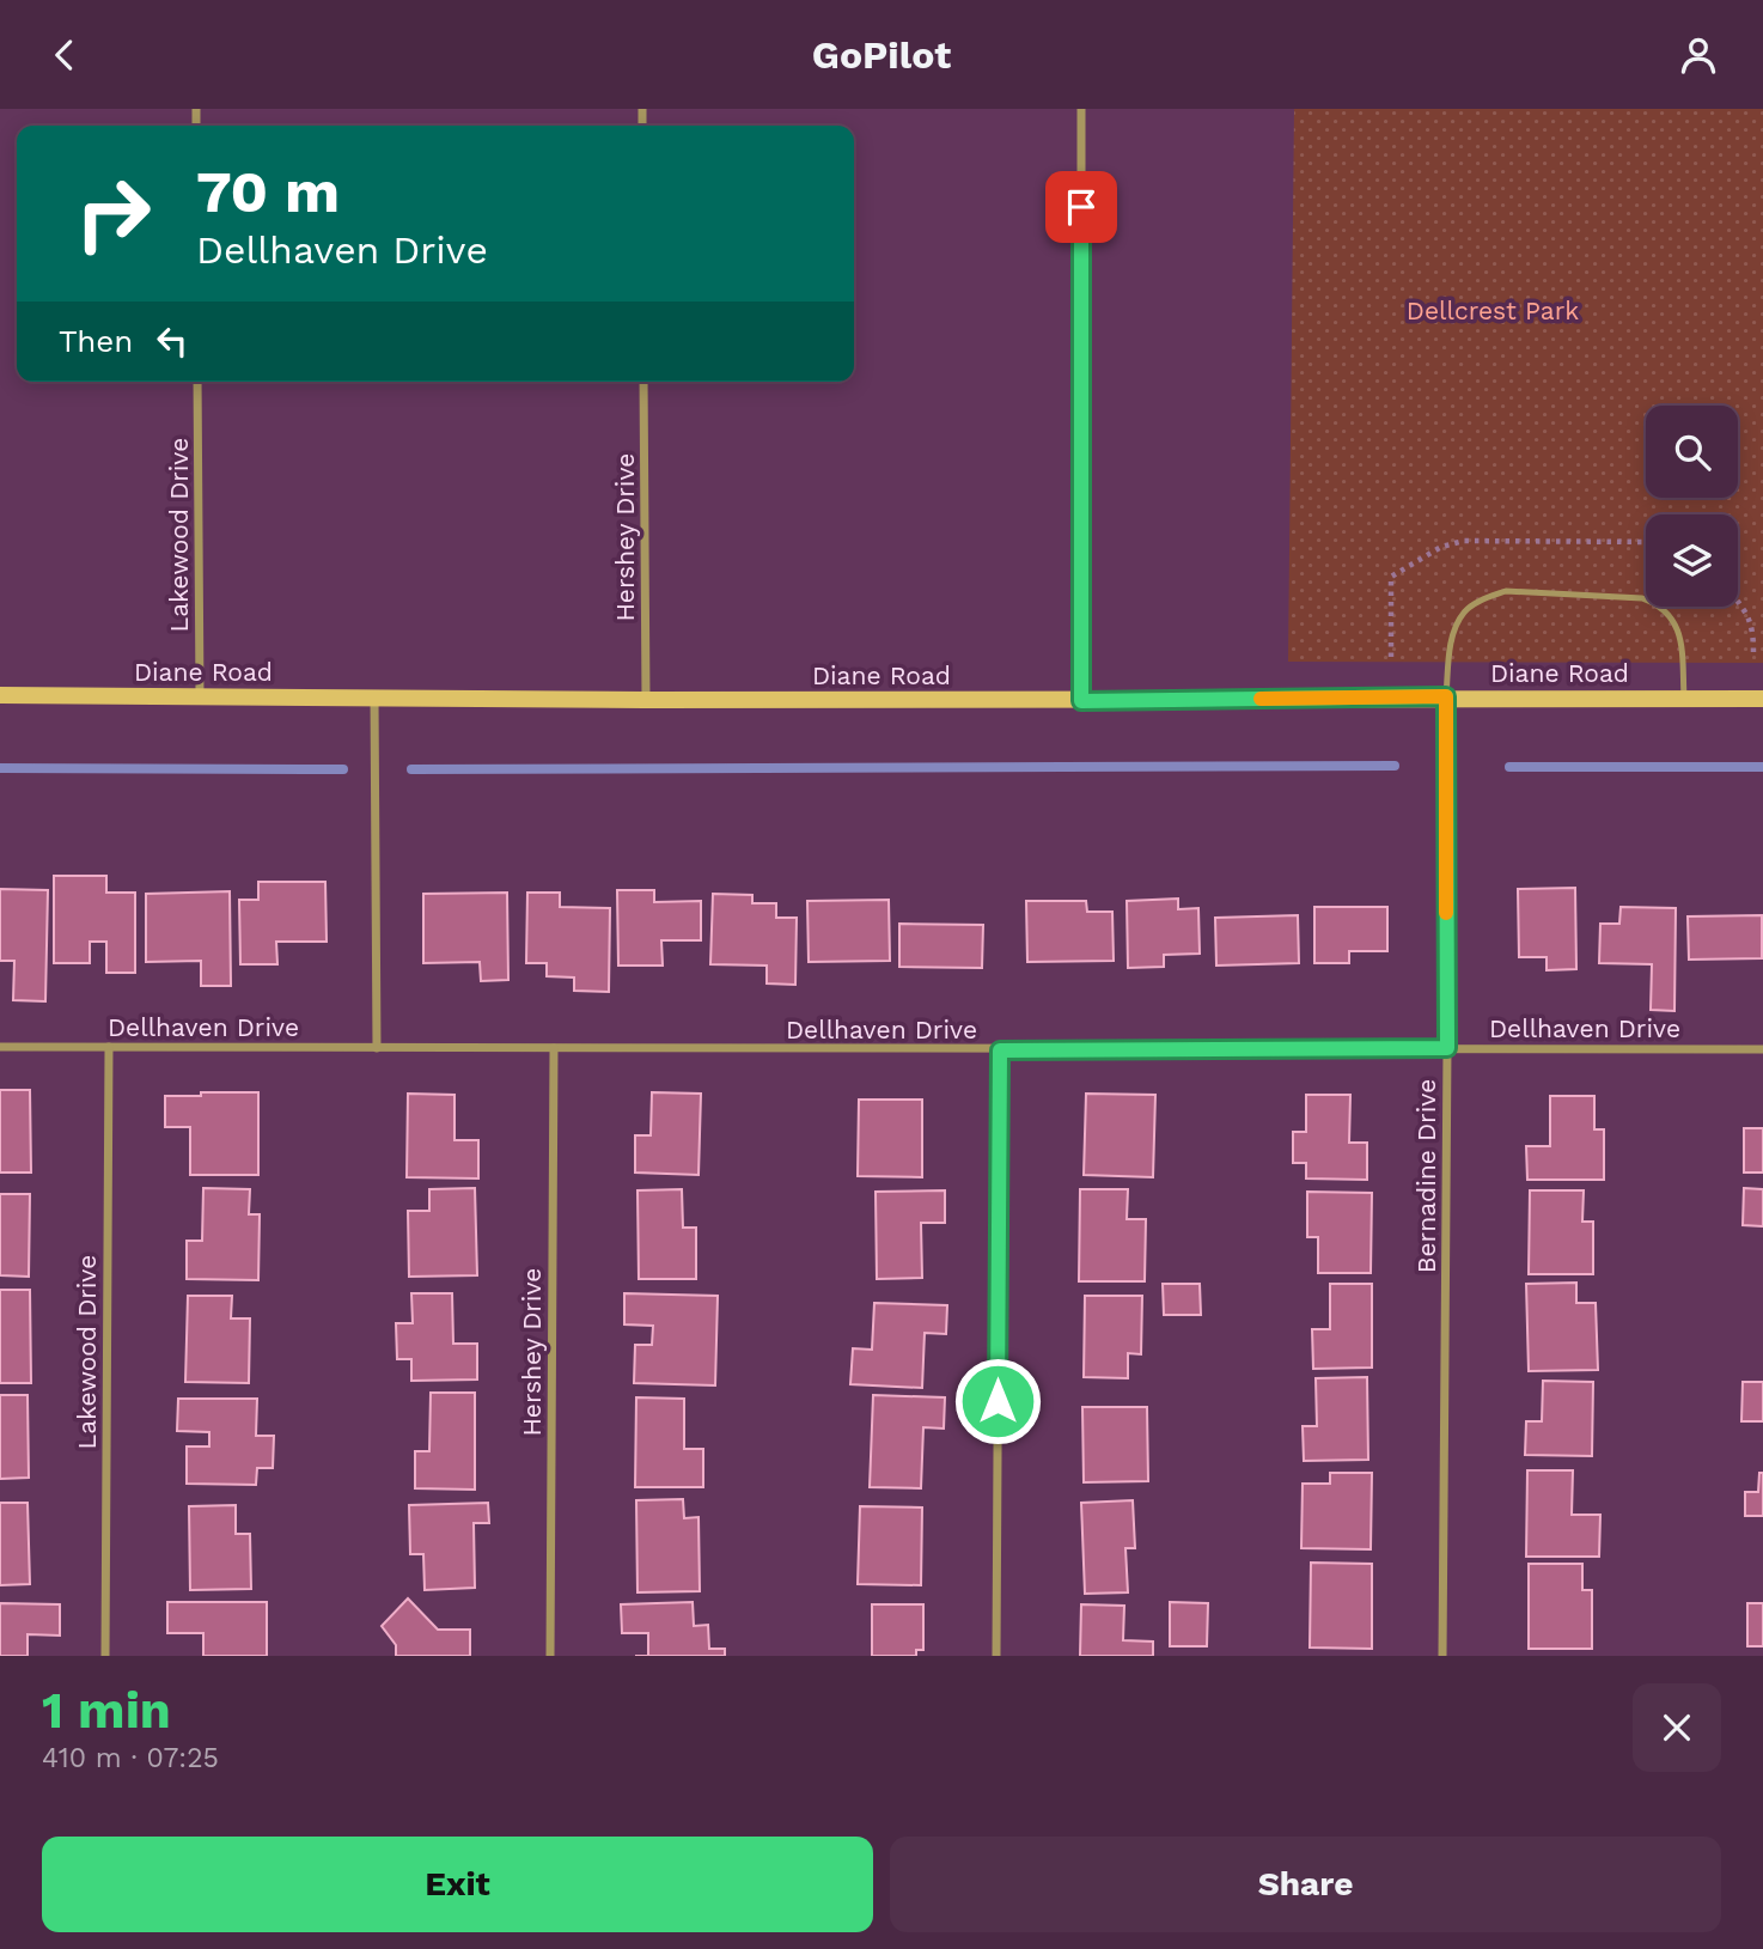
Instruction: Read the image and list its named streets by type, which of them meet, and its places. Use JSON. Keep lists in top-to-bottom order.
{
  "streets": {
    "street": [
      "Lakewood Drive",
      "Hershey Drive",
      "Diane Road",
      "Dellhaven Drive",
      "Bernadine Drive"
    ]
  },
  "crossings": [
    ["Lakewood Drive", "Diane Road"],
    ["Lakewood Drive", "Dellhaven Drive"],
    ["Hershey Drive", "Diane Road"],
    ["Hershey Drive", "Dellhaven Drive"],
    ["Diane Road", "Bernadine Drive"],
    ["Dellhaven Drive", "Bernadine Drive"]
  ],
  "parks": ["Dellcrest Park"],
  "page": {
    "header": "GoPilot",
    "turn": ["70 m", "Dellhaven Drive"],
    "then": "Then",
    "heading": ["1 min", "410 m · 07:25"],
    "buttons": ["Exit", "Share"]
  }
}
